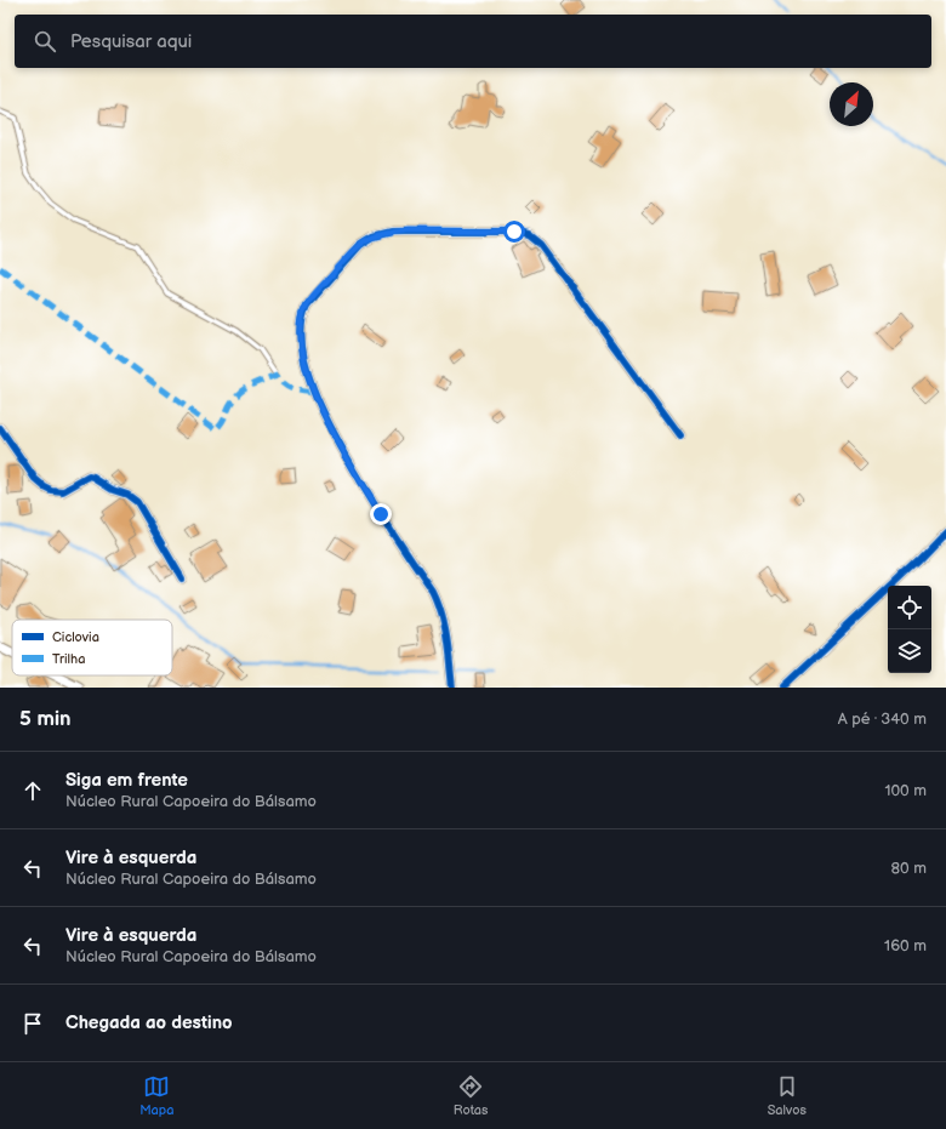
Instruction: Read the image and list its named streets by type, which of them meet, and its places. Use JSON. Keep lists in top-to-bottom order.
{
  "legend": ["Ciclovia", "Trilha"],
  "north": "top right",
  "page": {
    "search": "Pesquisar aqui",
    "heading": ["5 min", "A pé · 340 m"],
    "list": [
      ["Siga em frente", "Núcleo Rural Capoeira do Bálsamo", "100 m"],
      ["Vire à esquerda", "Núcleo Rural Capoeira do Bálsamo", "80 m"],
      ["Vire à esquerda", "Núcleo Rural Capoeira do Bálsamo", "160 m"],
      "Chegada ao destino"
    ],
    "nav": ["Mapa", "Rotas", "Salvos"]
  }
}
